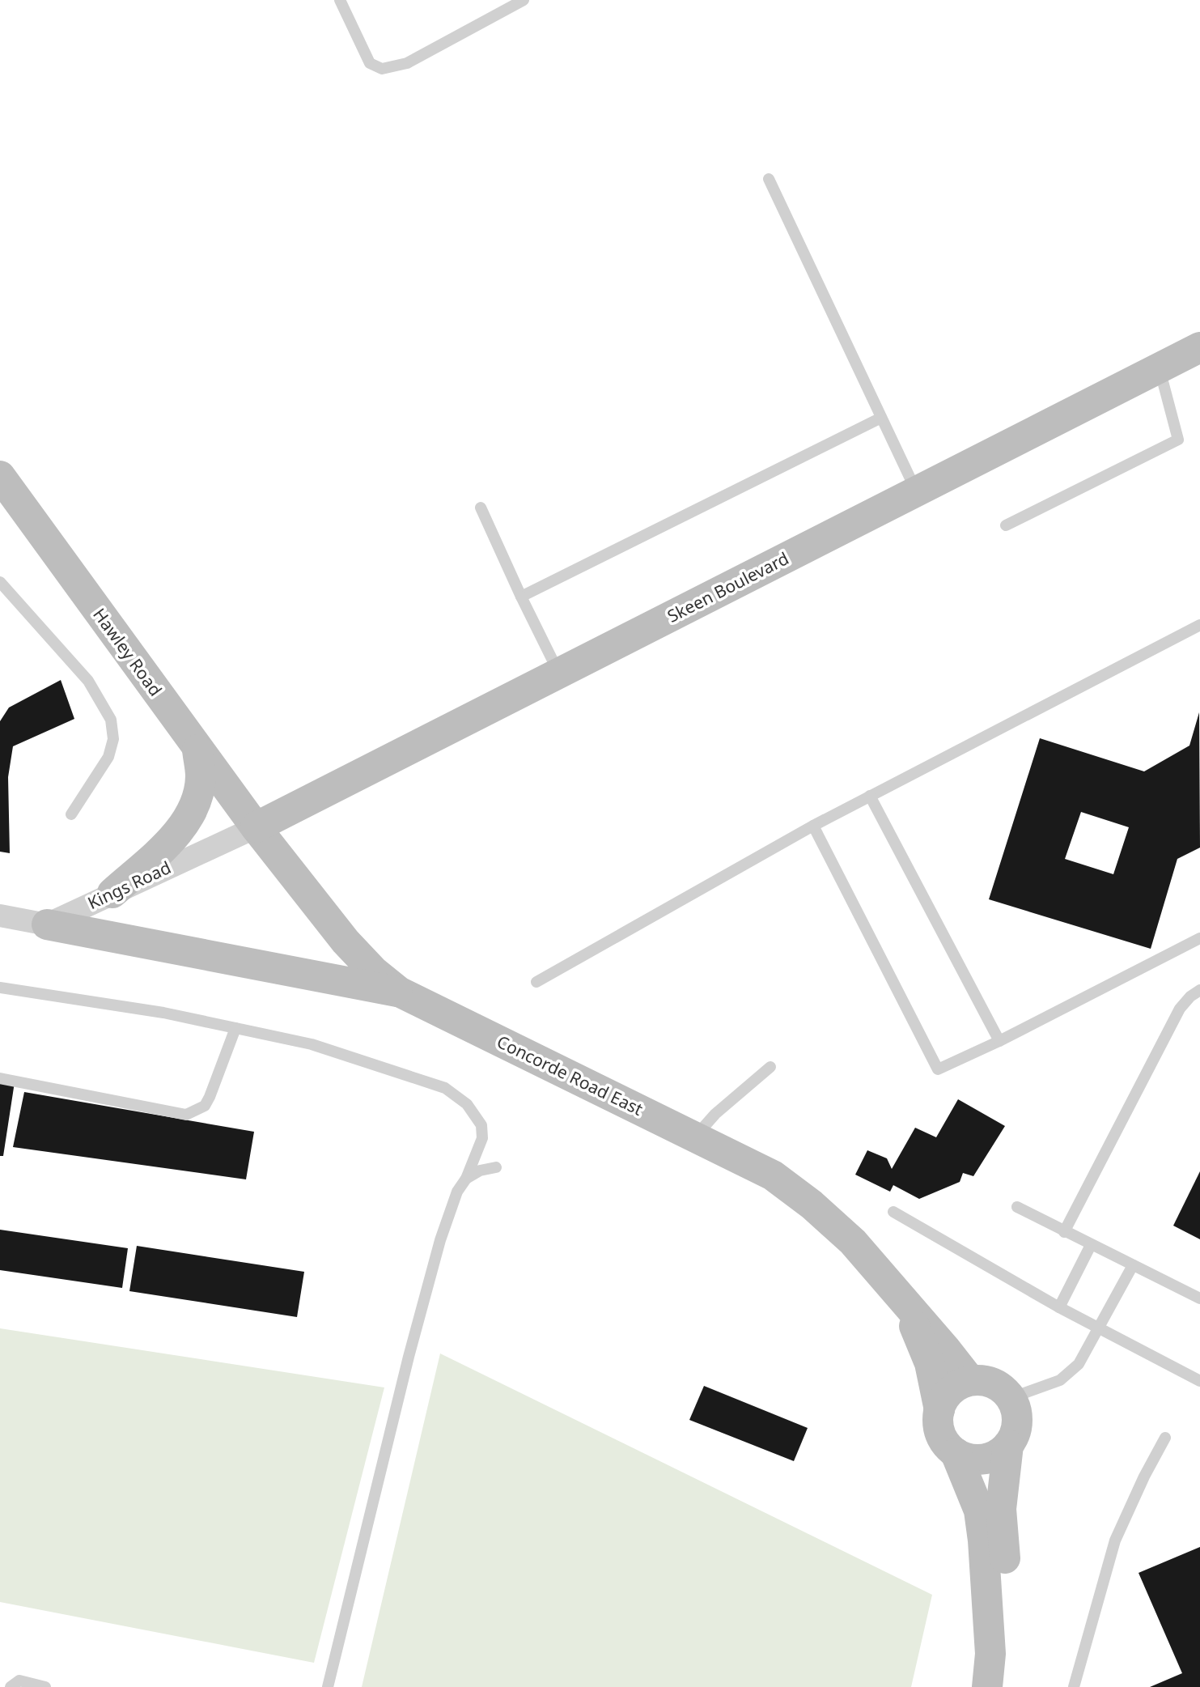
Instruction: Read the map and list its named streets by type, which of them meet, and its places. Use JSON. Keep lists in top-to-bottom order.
{
  "streets": {
    "main road": ["Skeen Boulevard", "Hawley Road", "Concorde Road East"],
    "street": ["Kings Road"]
  },
  "crossings": [
    ["Skeen Boulevard", "Hawley Road"],
    ["Skeen Boulevard", "Kings Road"],
    ["Skeen Boulevard", "Concorde Road East"],
    ["Hawley Road", "Kings Road"],
    ["Hawley Road", "Concorde Road East"],
    ["Kings Road", "Concorde Road East"]
  ]
}
